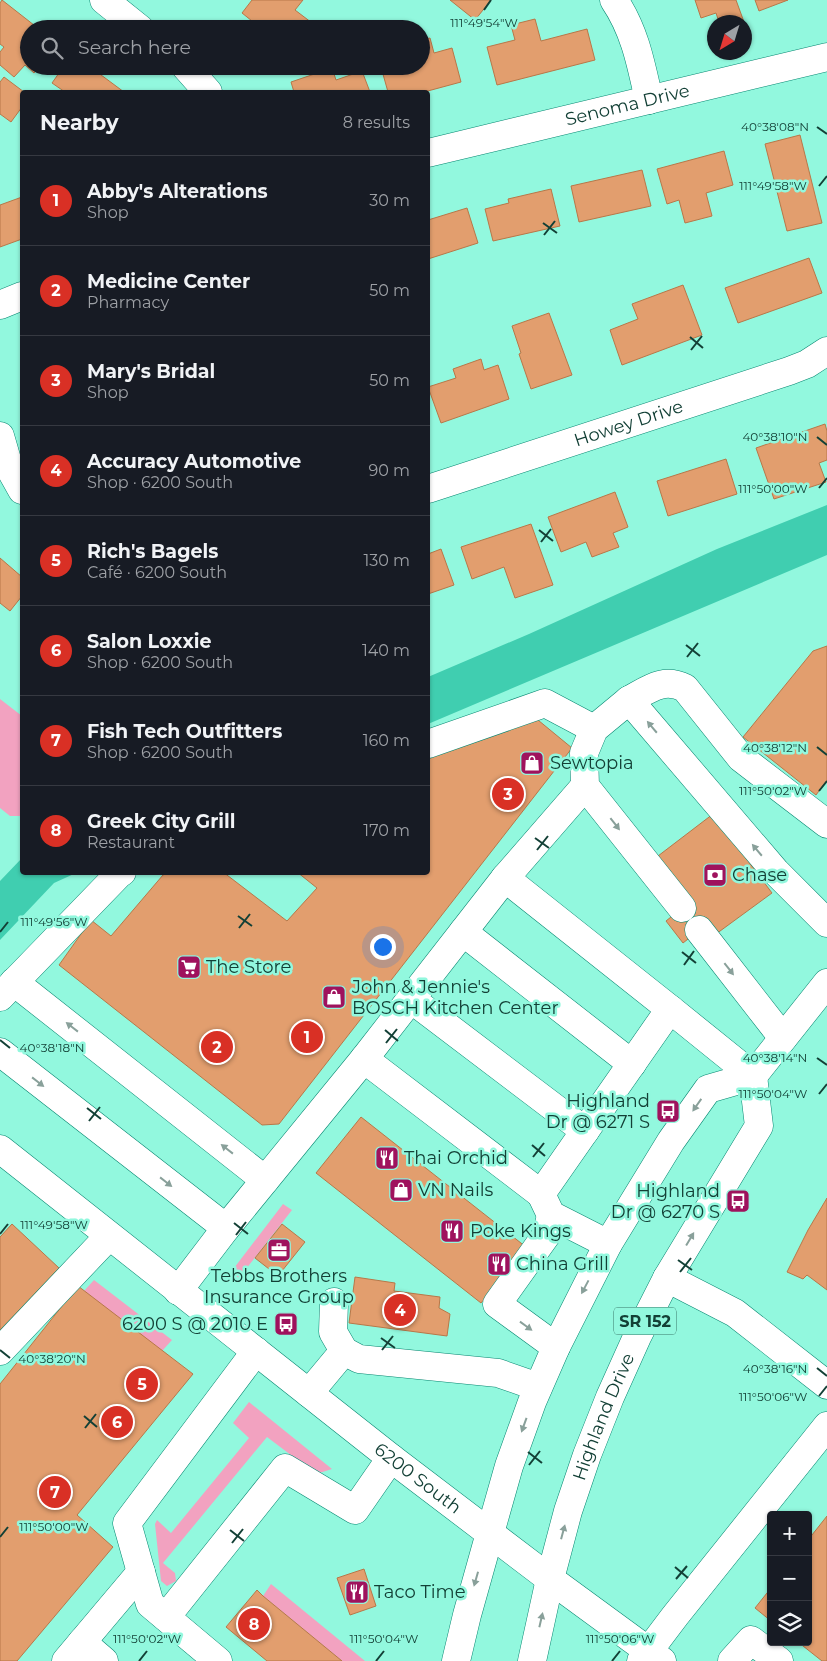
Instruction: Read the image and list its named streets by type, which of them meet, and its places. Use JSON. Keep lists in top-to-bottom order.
{
  "streets": {
    "main road": [
      "Senoma Drive",
      "Howey Drive",
      "SR 152",
      "Highland Drive",
      "6200 South"
    ]
  },
  "crossings": [
    ["SR 152", "Highland Drive"],
    ["SR 152", "6200 South"],
    ["Highland Drive", "6200 South"]
  ],
  "places": {
    "shop": ["Sewtopia", "John & Jennie's BOSCH Kitchen Center", "VN Nails"],
    "bank": ["Chase"],
    "supermarket": ["The Store"],
    "bus stop": ["Highland Dr @ 6271 S", "Highland Dr @ 6270 S", "6200 S @ 2010 E"],
    "restaurant": [
      "Thai Orchid",
      "Poke Kings",
      "China Grill",
      "Taco Time"
    ],
    "office": ["Tebbs Brothers Insurance Group"]
  },
  "north": "bottom left",
  "page": {
    "search": "Search here",
    "heading": ["Nearby", "8 results"],
    "list": [
      {
        "mark": "1",
        "name": "Abby's Alterations",
        "note": "Shop",
        "value": "30 m"
      },
      {
        "mark": "2",
        "name": "Medicine Center",
        "note": "Pharmacy",
        "value": "50 m"
      },
      {
        "mark": "3",
        "name": "Mary's Bridal",
        "note": "Shop",
        "value": "50 m"
      },
      {
        "mark": "4",
        "name": "Accuracy Automotive",
        "note": "Shop · 6200 South",
        "value": "90 m"
      },
      {
        "mark": "5",
        "name": "Rich's Bagels",
        "note": "Café · 6200 South",
        "value": "130 m"
      },
      {
        "mark": "6",
        "name": "Salon Loxxie",
        "note": "Shop · 6200 South",
        "value": "140 m"
      },
      {
        "mark": "7",
        "name": "Fish Tech Outfitters",
        "note": "Shop · 6200 South",
        "value": "160 m"
      },
      {
        "mark": "8",
        "name": "Greek City Grill",
        "note": "Restaurant",
        "value": "170 m"
      }
    ],
    "pins": [
      "3",
      "1",
      "2",
      "4",
      "5",
      "6",
      "7",
      "8"
    ],
    "map_buttons": ["+", "−"]
  },
  "coordinates": [
    "111°49'54\"W",
    "40°38'08\"N",
    "111°49'58\"W",
    "40°38'10\"N",
    "111°50'00\"W",
    "40°38'12\"N",
    "111°50'02\"W",
    "111°49'56\"W",
    "40°38'18\"N",
    "40°38'14\"N",
    "111°50'04\"W",
    "40°38'20\"N",
    "40°38'16\"N",
    "111°50'06\"W"
  ]
}
